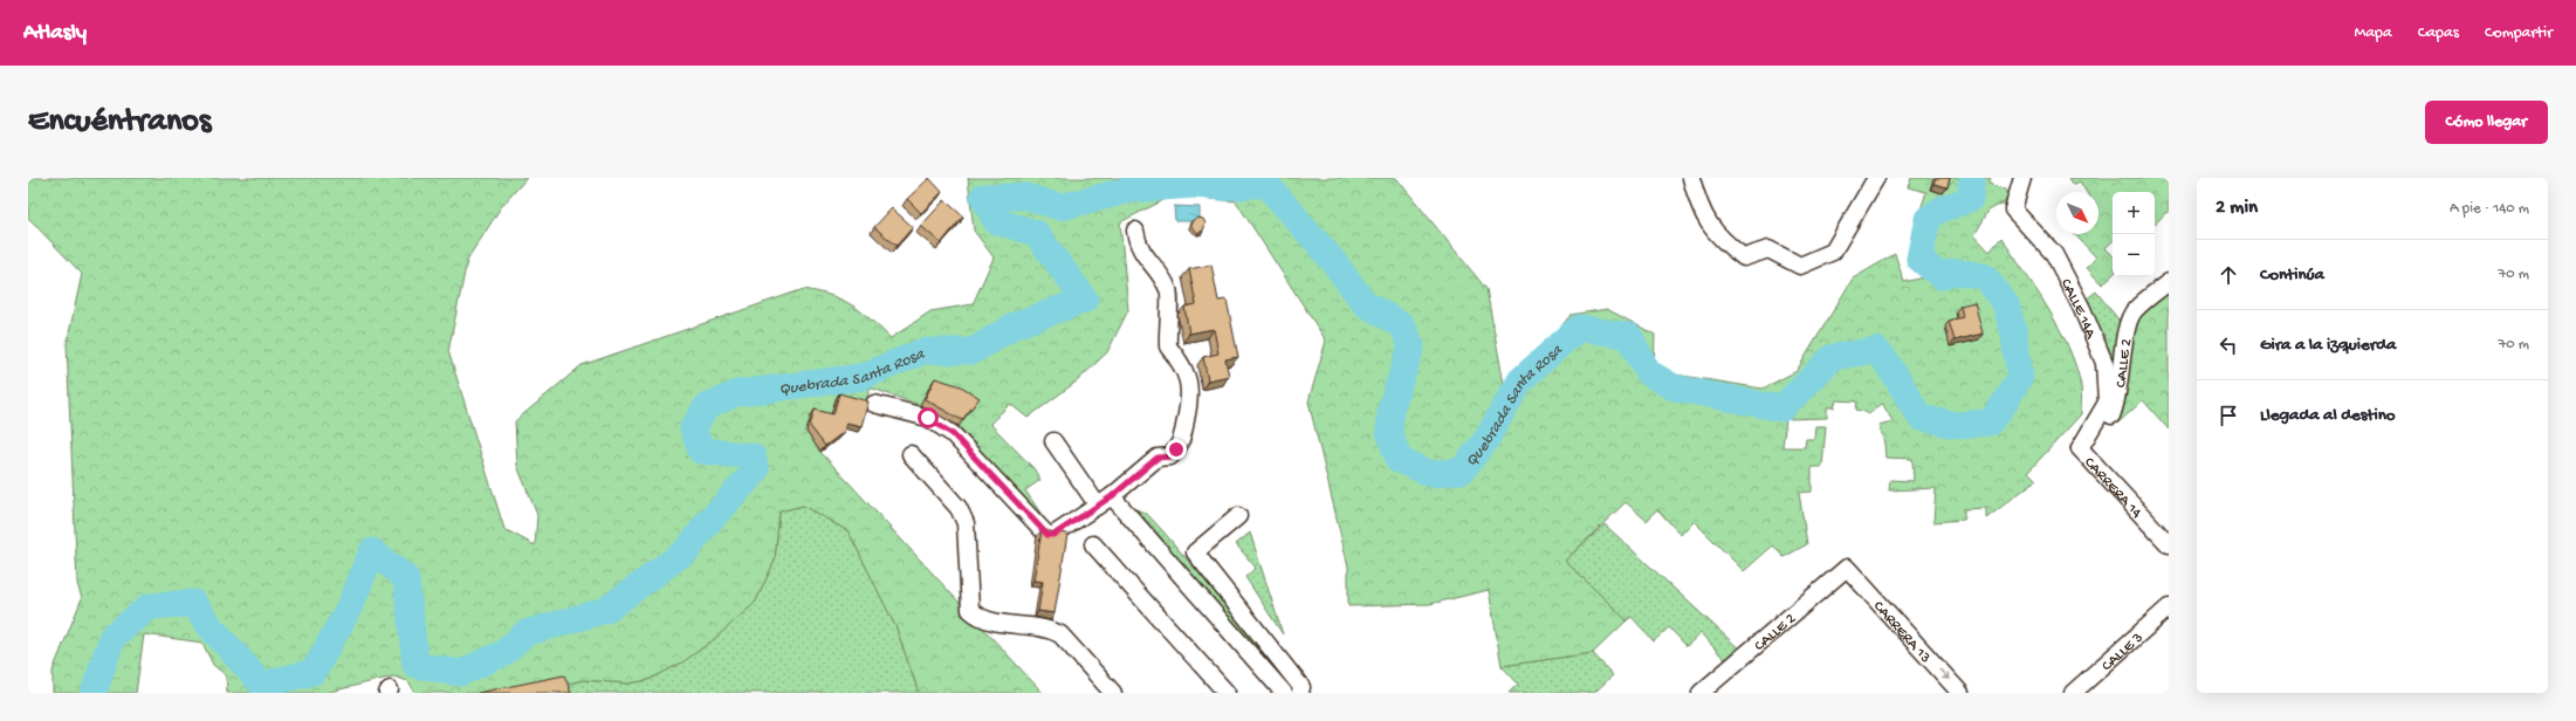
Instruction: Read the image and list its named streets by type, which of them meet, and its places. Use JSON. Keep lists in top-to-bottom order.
{
  "streets": {
    "street": [
      "CALLE 14A",
      "CALLE 2",
      "CARRERA 14",
      "CARRERA 13",
      "CALLE 3"
    ]
  },
  "crossings": [
    ["CALLE 14A", "CALLE 2"],
    ["CALLE 14A", "CARRERA 14"],
    ["CALLE 2", "CARRERA 14"],
    ["CALLE 2", "CARRERA 13"]
  ],
  "one_way": ["CARRERA 13"],
  "water": ["Quebrada Santa Rosa"],
  "north": "bottom right",
  "page": {
    "header": "Atlasly",
    "nav": ["Mapa", "Capas", "Compartir"],
    "buttons": "Cómo llegar",
    "title": "Encuéntranos",
    "heading": ["2 min", "A pie · 140 m"],
    "map_buttons": ["+", "−"],
    "list": [
      ["Continúa", "70 m"],
      ["Gira a la izquierda", "70 m"],
      "Llegada al destino"
    ]
  }
}
